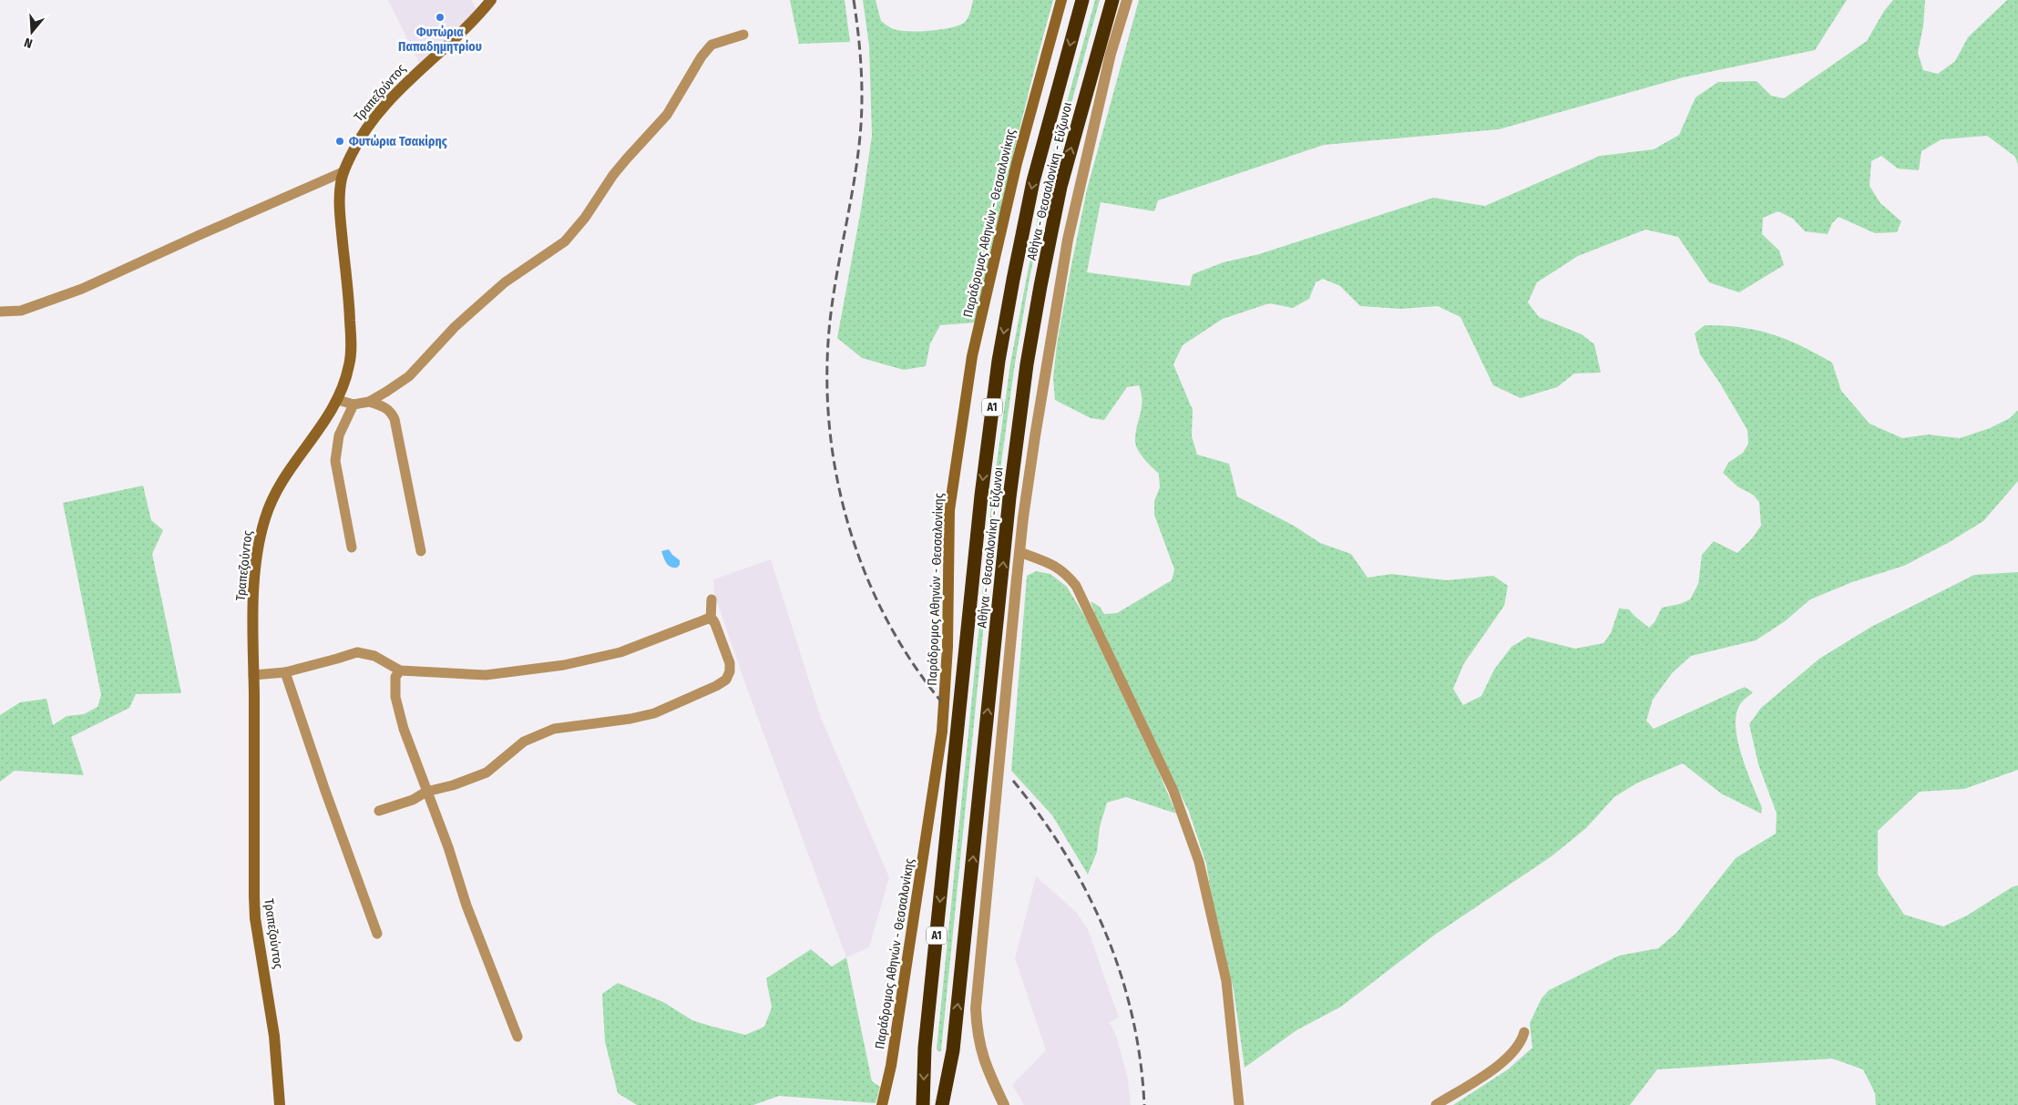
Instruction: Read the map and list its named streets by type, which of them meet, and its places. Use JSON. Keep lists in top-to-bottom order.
{
  "streets": {
    "highway": ["Αθήνα - Θεσσαλονίκη - Εύζωνοι", "Α1"],
    "main road": ["Τραπεζούντος", "Παράδρομος Αθηνών - Θεσσαλονίκης"]
  },
  "places": ["Φυτώρια Παπαδημητρίου", "Φυτώρια Τσακίρης"],
  "north": "bottom"
}
